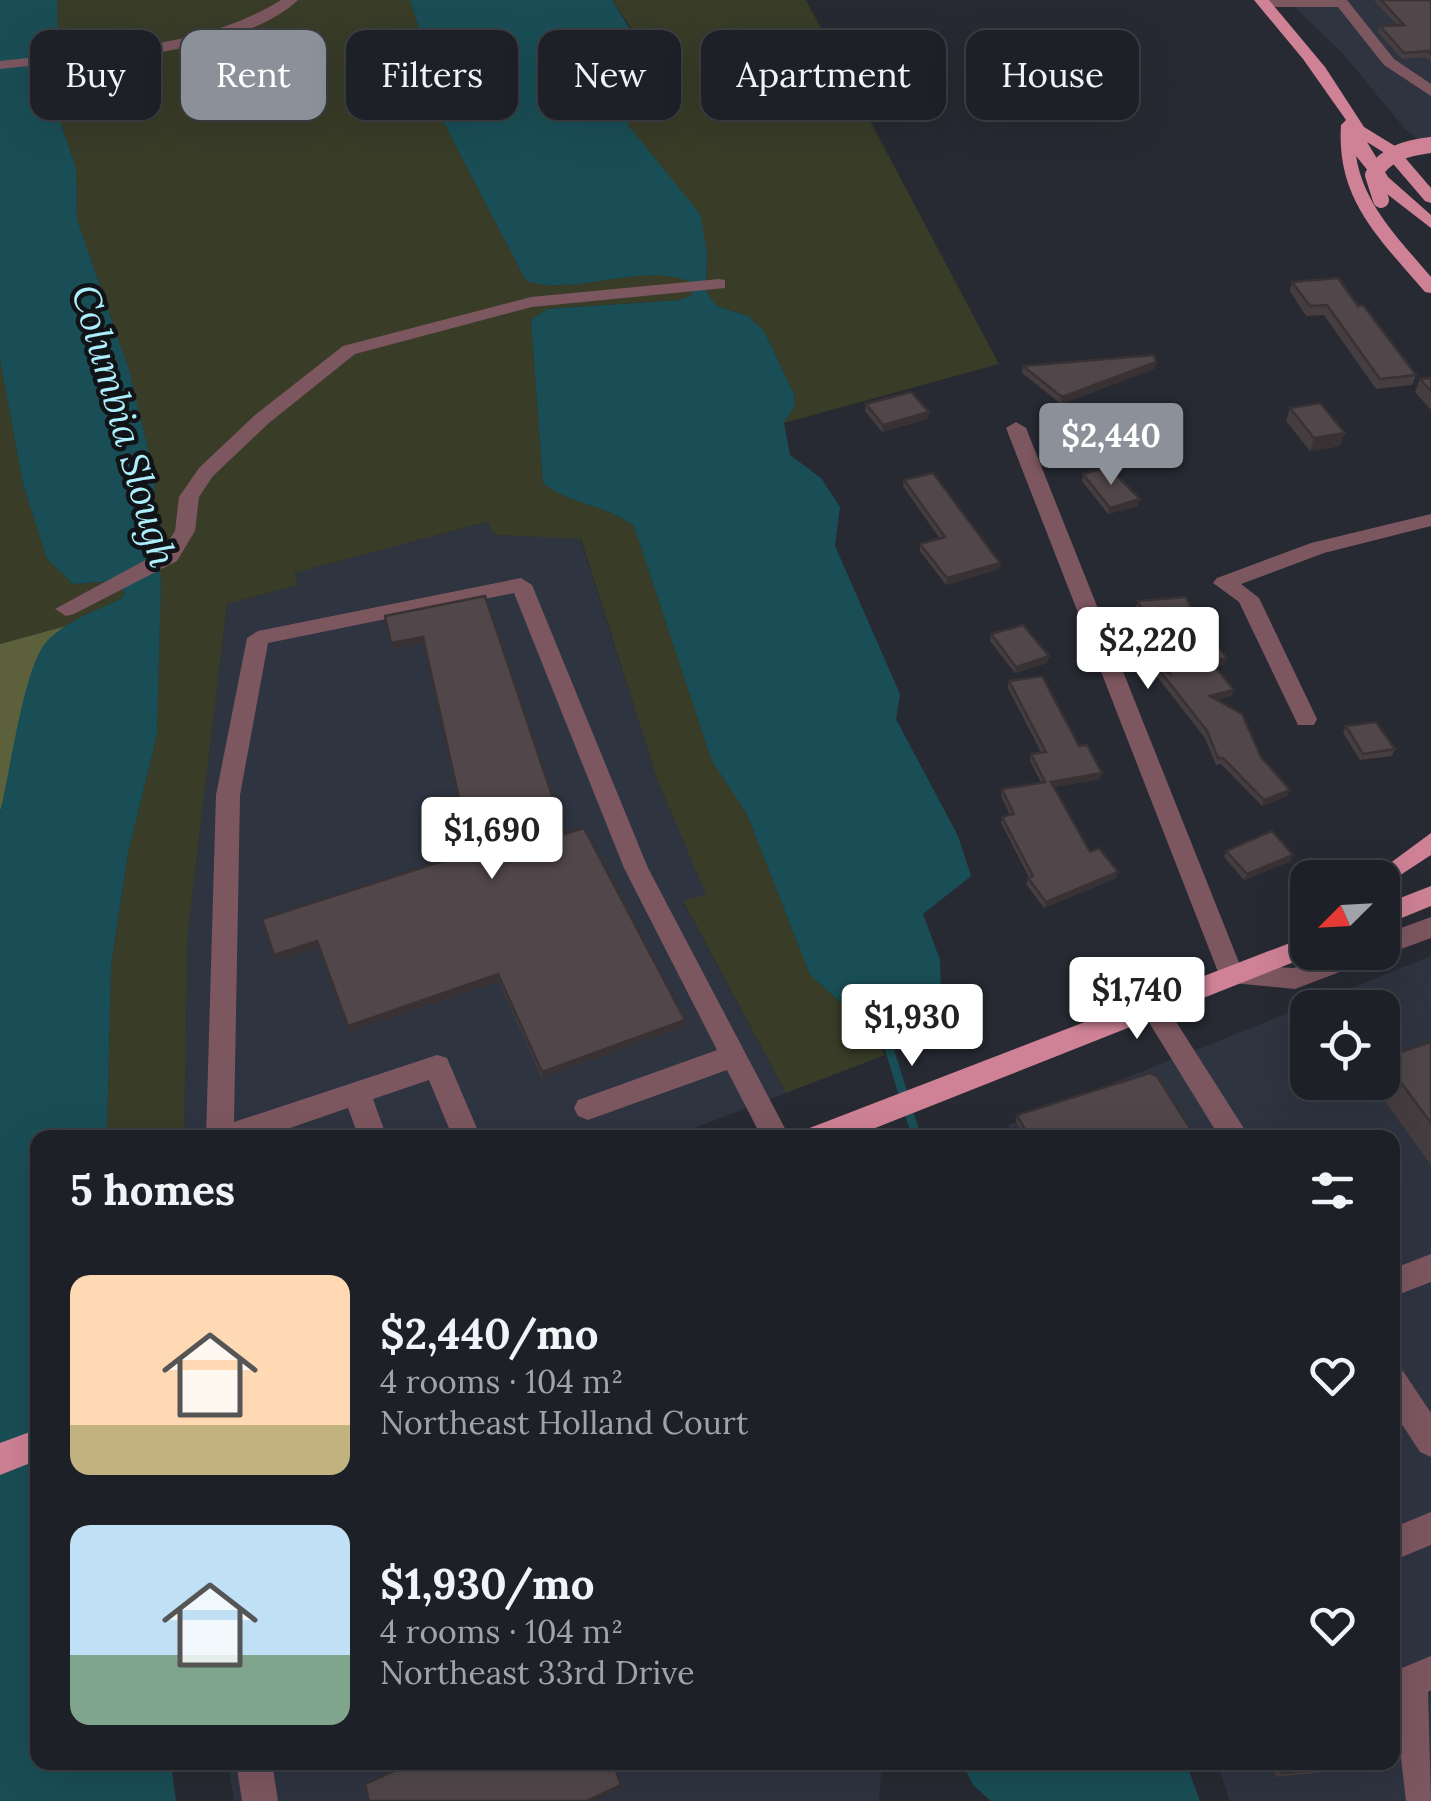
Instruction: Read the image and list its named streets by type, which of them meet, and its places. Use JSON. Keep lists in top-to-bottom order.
{
  "water": ["Columbia Slough"],
  "north": "bottom left",
  "page": {
    "chip": [
      "Buy",
      "Rent",
      "Filters",
      "New",
      "Apartment",
      "House"
    ],
    "price": [
      "$2,440",
      "$2,220",
      "$1,690",
      "$1,740",
      "$1,930"
    ],
    "heading": "5 homes",
    "list": [
      {
        "name": "$2,440/mo",
        "note": "4 rooms · 104 m² · Northeast Holland Court"
      },
      {
        "name": "$1,930/mo",
        "note": "4 rooms · 104 m² · Northeast 33rd Drive"
      }
    ]
  }
}
